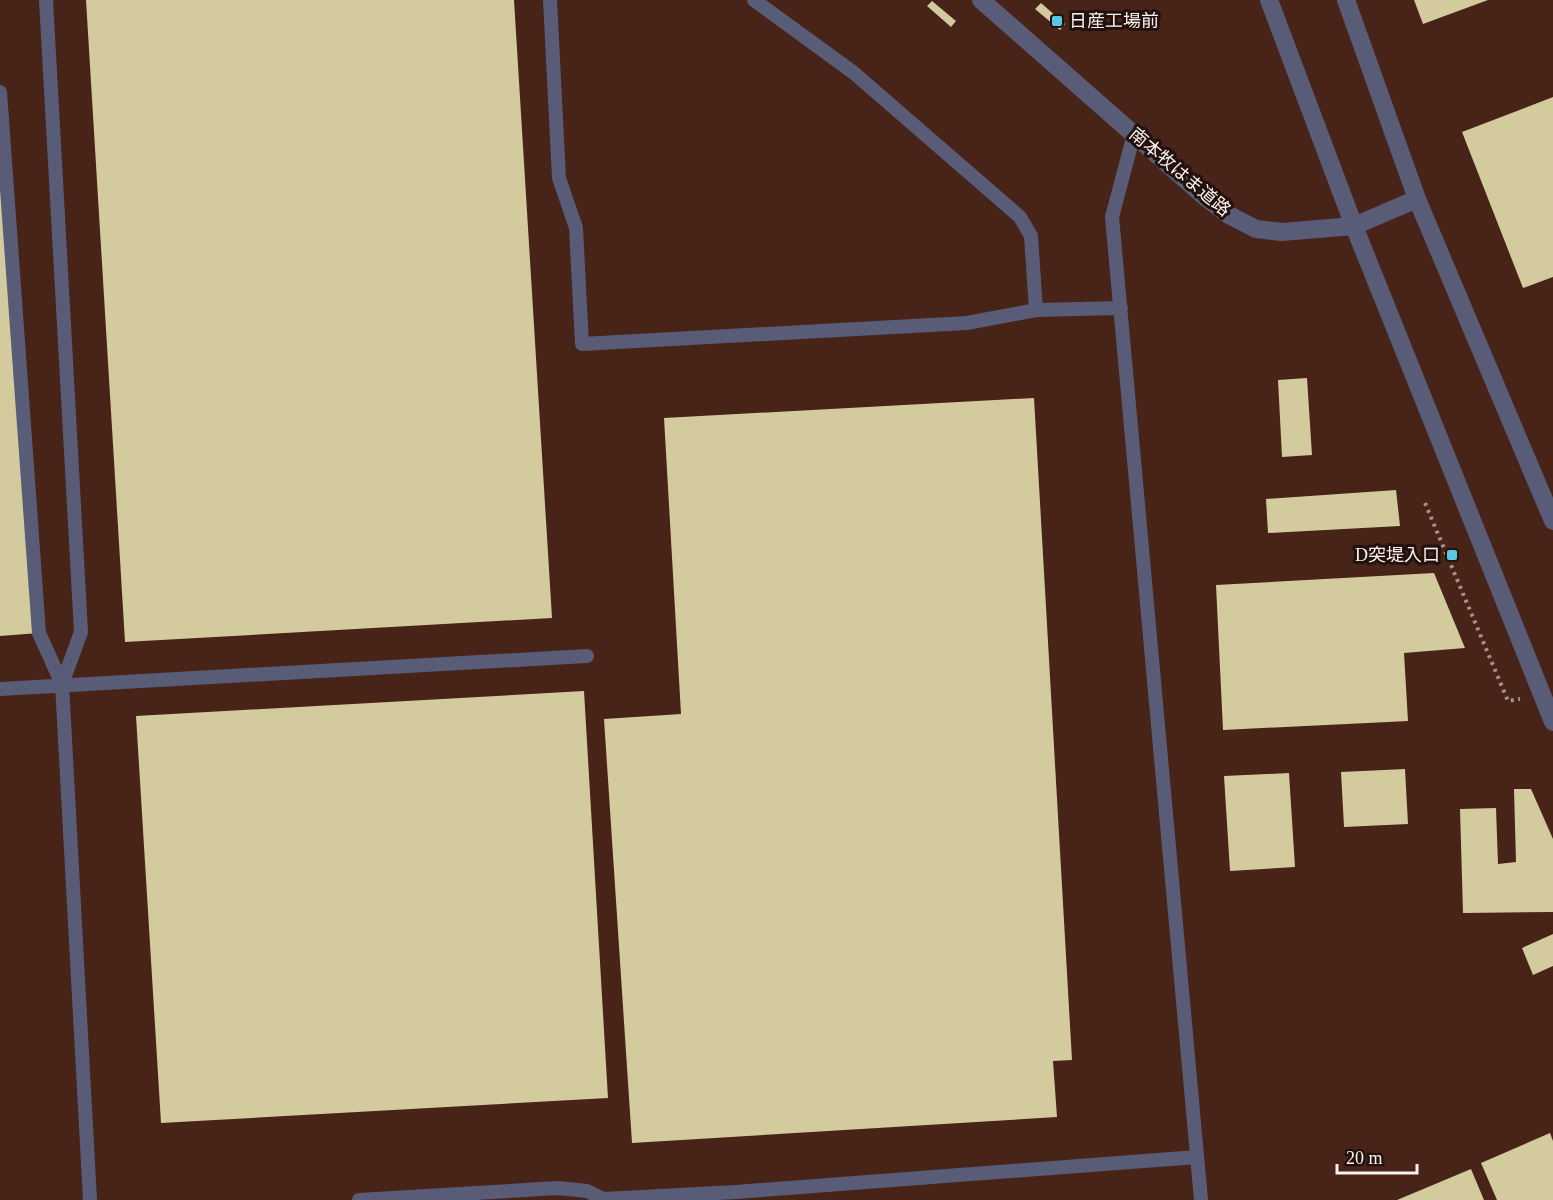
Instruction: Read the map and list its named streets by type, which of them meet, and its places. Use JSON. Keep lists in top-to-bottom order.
{
  "streets": {
    "street": ["南本牧はま道路"]
  },
  "places": {
    "transit": ["日産工場前", "D突堤入口"]
  },
  "scale_bar": "20 m"
}
